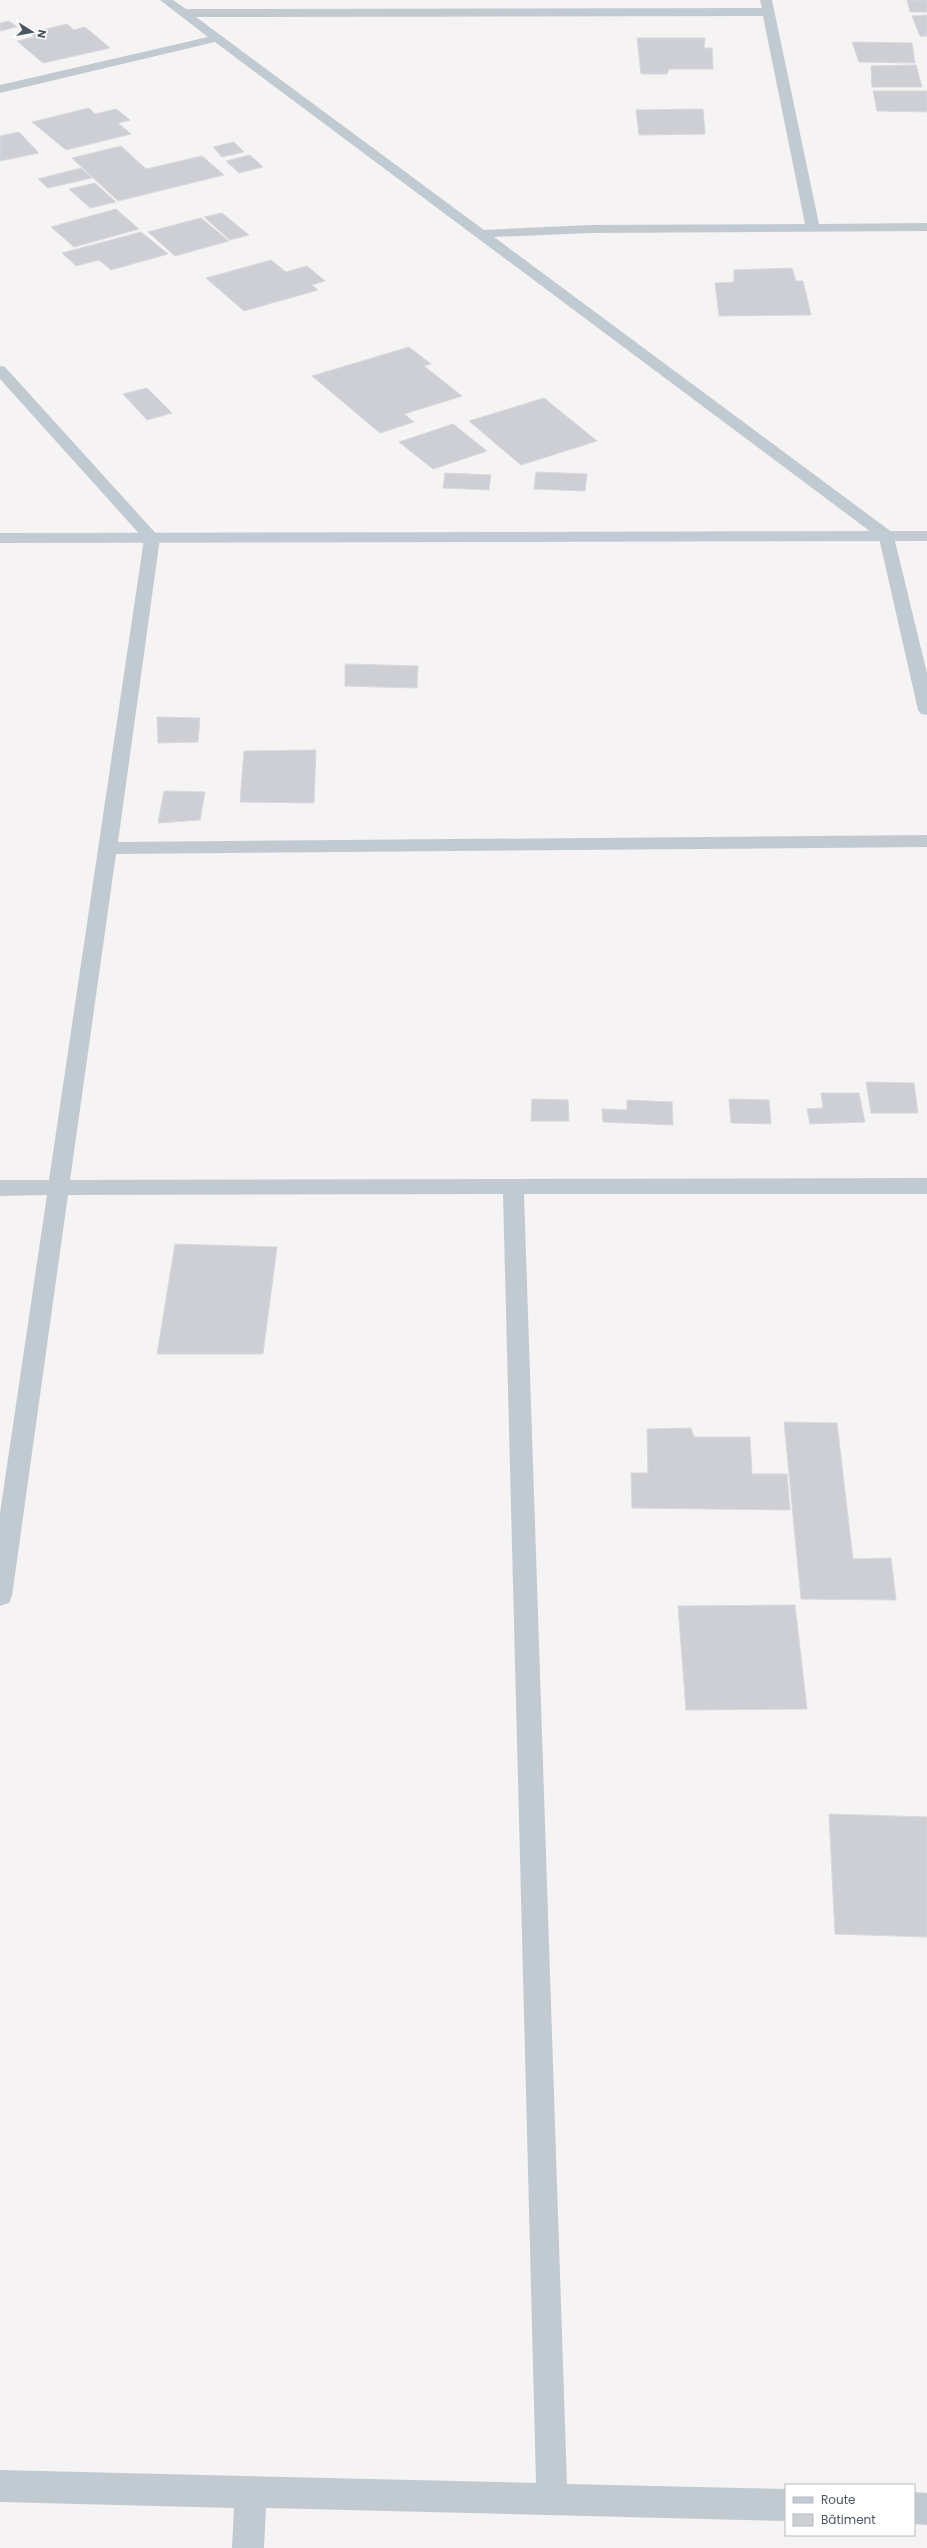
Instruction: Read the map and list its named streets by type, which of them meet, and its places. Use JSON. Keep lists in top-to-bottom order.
{
  "legend": ["Route", "Bâtiment"],
  "north": "right"
}
